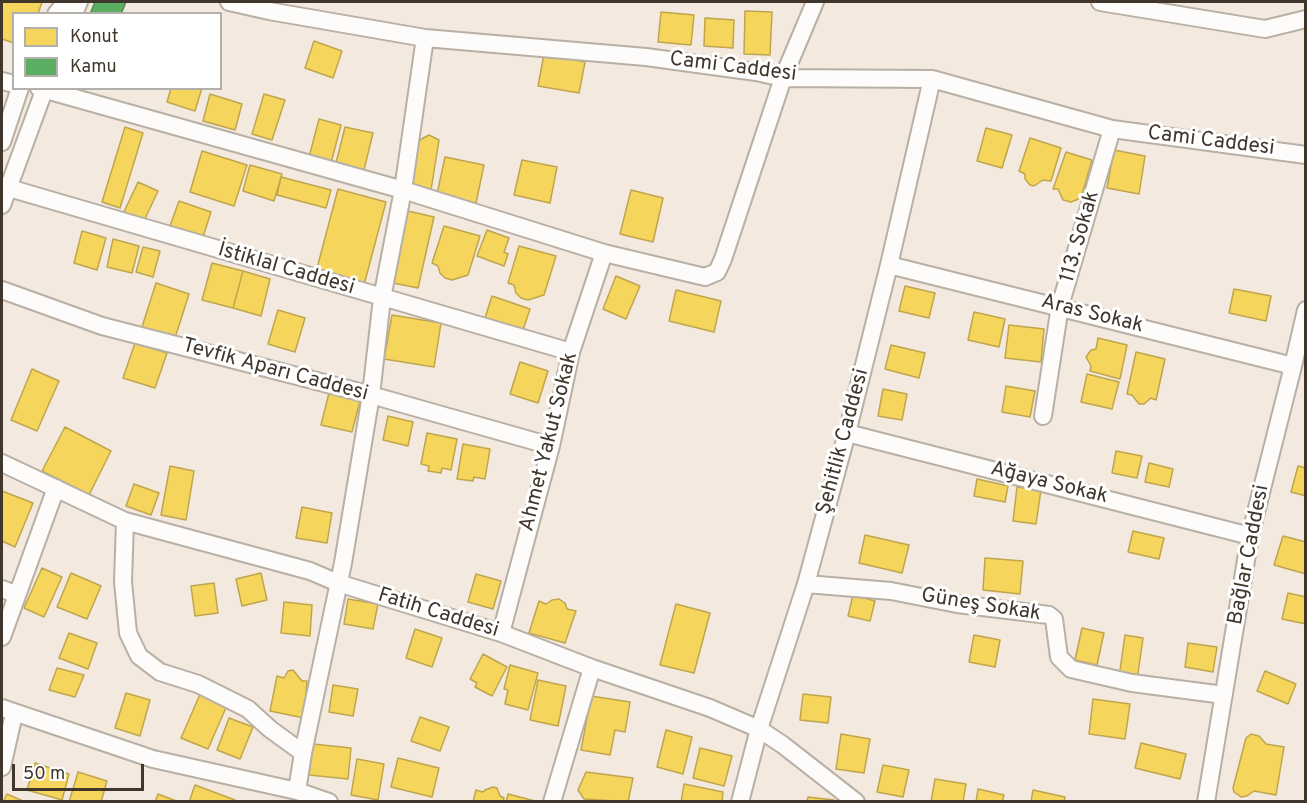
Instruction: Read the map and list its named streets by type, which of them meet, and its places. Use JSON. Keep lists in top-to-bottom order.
{
  "streets": {
    "street": [
      "Cami Caddesi",
      "113. Sokak",
      "İstiklal Caddesi",
      "Aras Sokak",
      "Tevfik Aparı Caddesi",
      "Ahmet Yakut Sokak",
      "Şehitlik Caddesi",
      "Ağaya Sokak",
      "Bağlar Caddesi",
      "Güneş Sokak",
      "Fatih Caddesi"
    ]
  },
  "crossings": [
    ["Cami Caddesi", "113. Sokak"],
    ["Cami Caddesi", "Şehitlik Caddesi"],
    ["113. Sokak", "Aras Sokak"],
    ["İstiklal Caddesi", "Ahmet Yakut Sokak"],
    ["Aras Sokak", "Şehitlik Caddesi"],
    ["Aras Sokak", "Bağlar Caddesi"],
    ["Tevfik Aparı Caddesi", "Ahmet Yakut Sokak"],
    ["Ahmet Yakut Sokak", "Fatih Caddesi"],
    ["Şehitlik Caddesi", "Ağaya Sokak"],
    ["Şehitlik Caddesi", "Güneş Sokak"],
    ["Şehitlik Caddesi", "Fatih Caddesi"],
    ["Ağaya Sokak", "Bağlar Caddesi"],
    ["Bağlar Caddesi", "Güneş Sokak"]
  ],
  "legend": ["Konut", "Kamu"],
  "scale_bar": "50 m"
}
